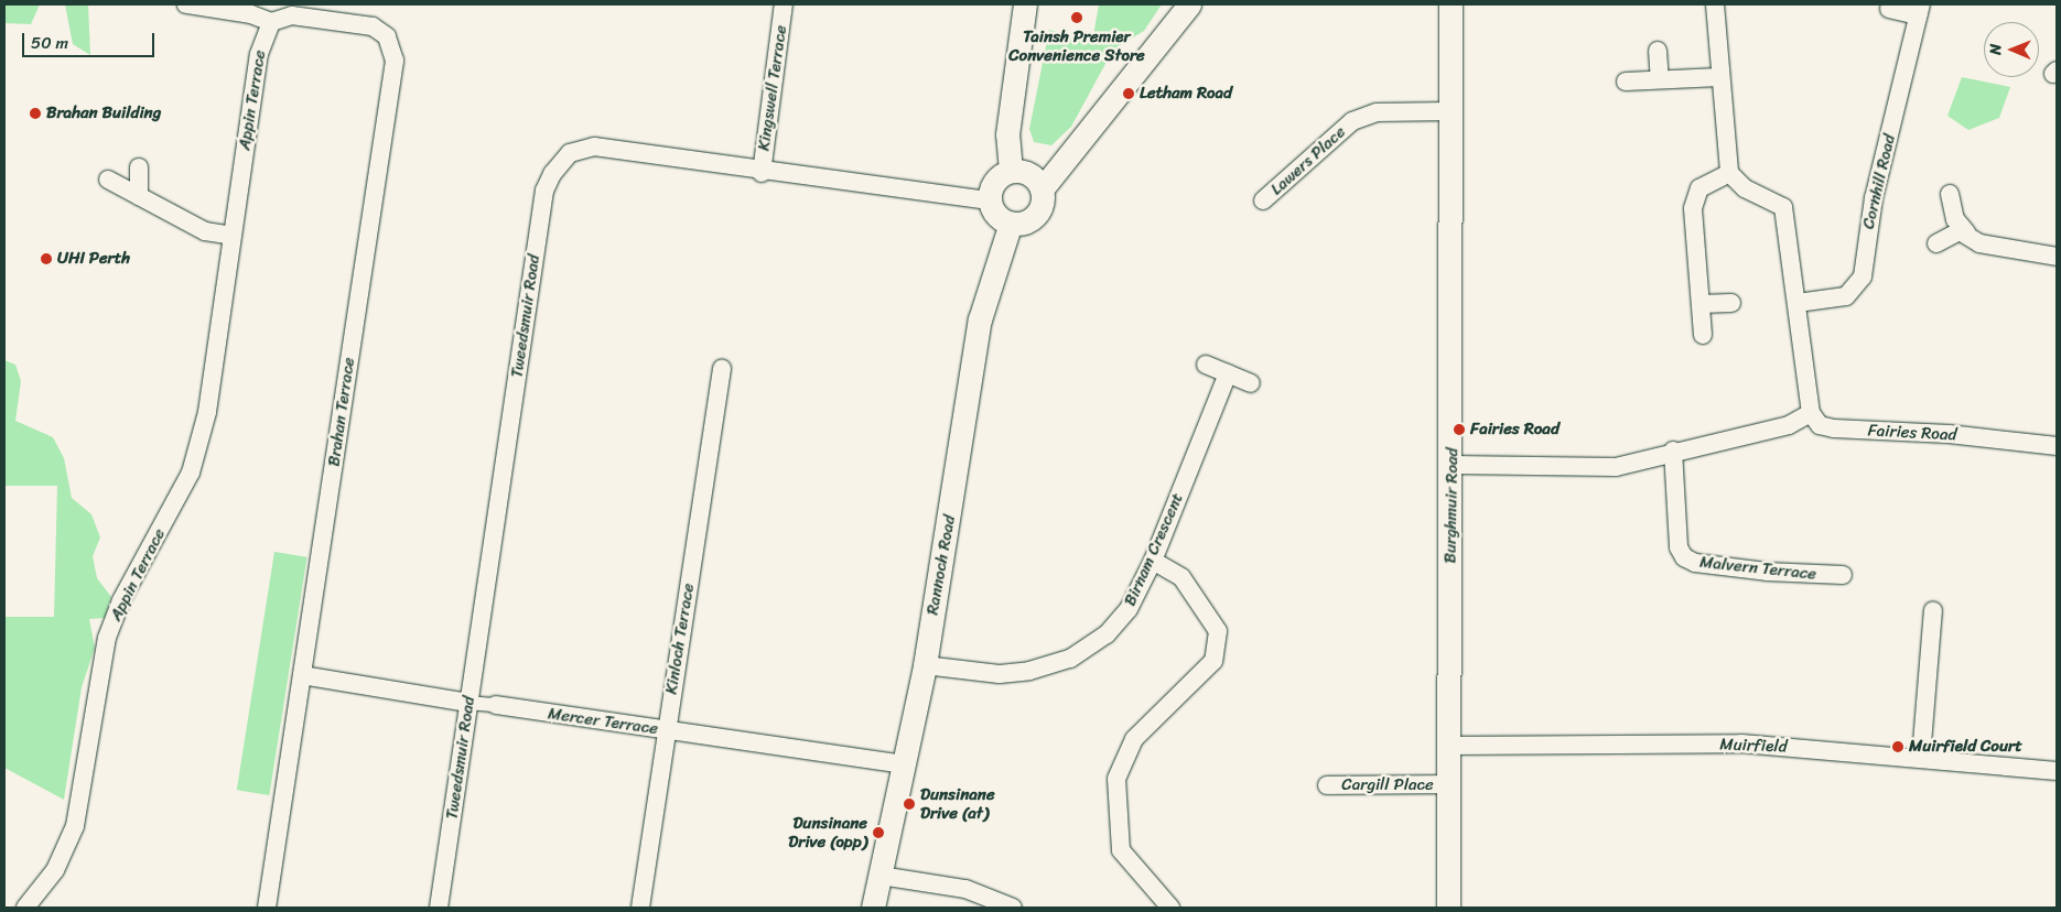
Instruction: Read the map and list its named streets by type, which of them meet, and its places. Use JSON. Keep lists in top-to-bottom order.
{
  "streets": {
    "street": [
      "Kingswell Terrace",
      "Appin Terrace",
      "Lawers Place",
      "Cornhill Road",
      "Tweedsmuir Road",
      "Brahan Terrace",
      "Fairies Road",
      "Burghmuir Road",
      "Birnam Crescent",
      "Rannoch Road",
      "Malvern Terrace",
      "Kinloch Terrace",
      "Mercer Terrace",
      "Muirfield",
      "Cargill Place"
    ]
  },
  "crossings": [
    ["Kingswell Terrace", "Tweedsmuir Road"],
    ["Appin Terrace", "Brahan Terrace"],
    ["Lawers Place", "Burghmuir Road"],
    ["Tweedsmuir Road", "Rannoch Road"],
    ["Tweedsmuir Road", "Mercer Terrace"],
    ["Brahan Terrace", "Mercer Terrace"],
    ["Burghmuir Road", "Muirfield"],
    ["Burghmuir Road", "Cargill Place"],
    ["Birnam Crescent", "Rannoch Road"],
    ["Rannoch Road", "Mercer Terrace"],
    ["Kinloch Terrace", "Mercer Terrace"]
  ],
  "places": [
    "Tainsh Premier Convenience Store",
    "Letham Road",
    "Brahan Building",
    "UHI Perth",
    "Fairies Road",
    "Muirfield Court",
    "Dunsinane Drive (at)",
    "Dunsinane Drive (opp)"
  ],
  "scale_bar": "50 m",
  "north": "left"
}
